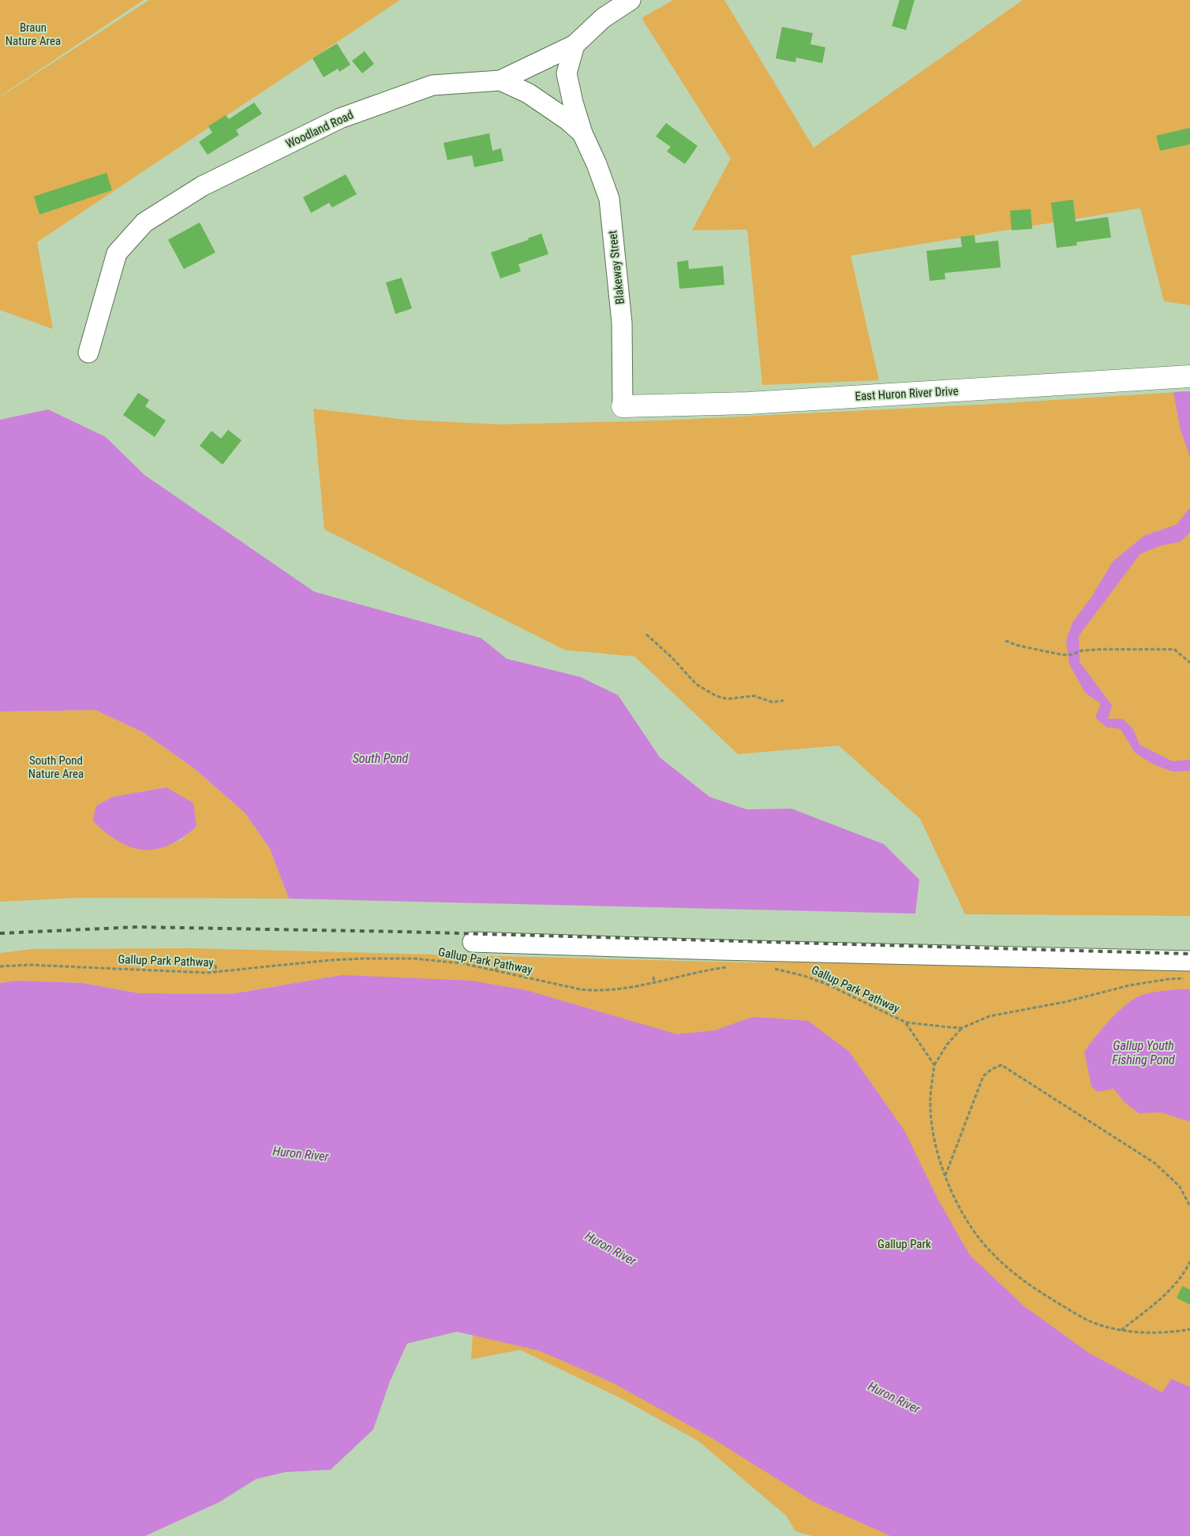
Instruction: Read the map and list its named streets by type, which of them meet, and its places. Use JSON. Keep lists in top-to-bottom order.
{
  "streets": {
    "main road": ["East Huron River Drive"],
    "street": ["Woodland Road", "Blakeway Street"],
    "path": ["Gallup Park Pathway"]
  },
  "crossings": [
    ["Woodland Road", "Blakeway Street"],
    ["Blakeway Street", "East Huron River Drive"]
  ],
  "water": ["South Pond", "Gallup Youth Fishing Pond", "Huron River"],
  "parks": ["Braun Nature Area", "South Pond Nature Area", "Gallup Park"]
}
